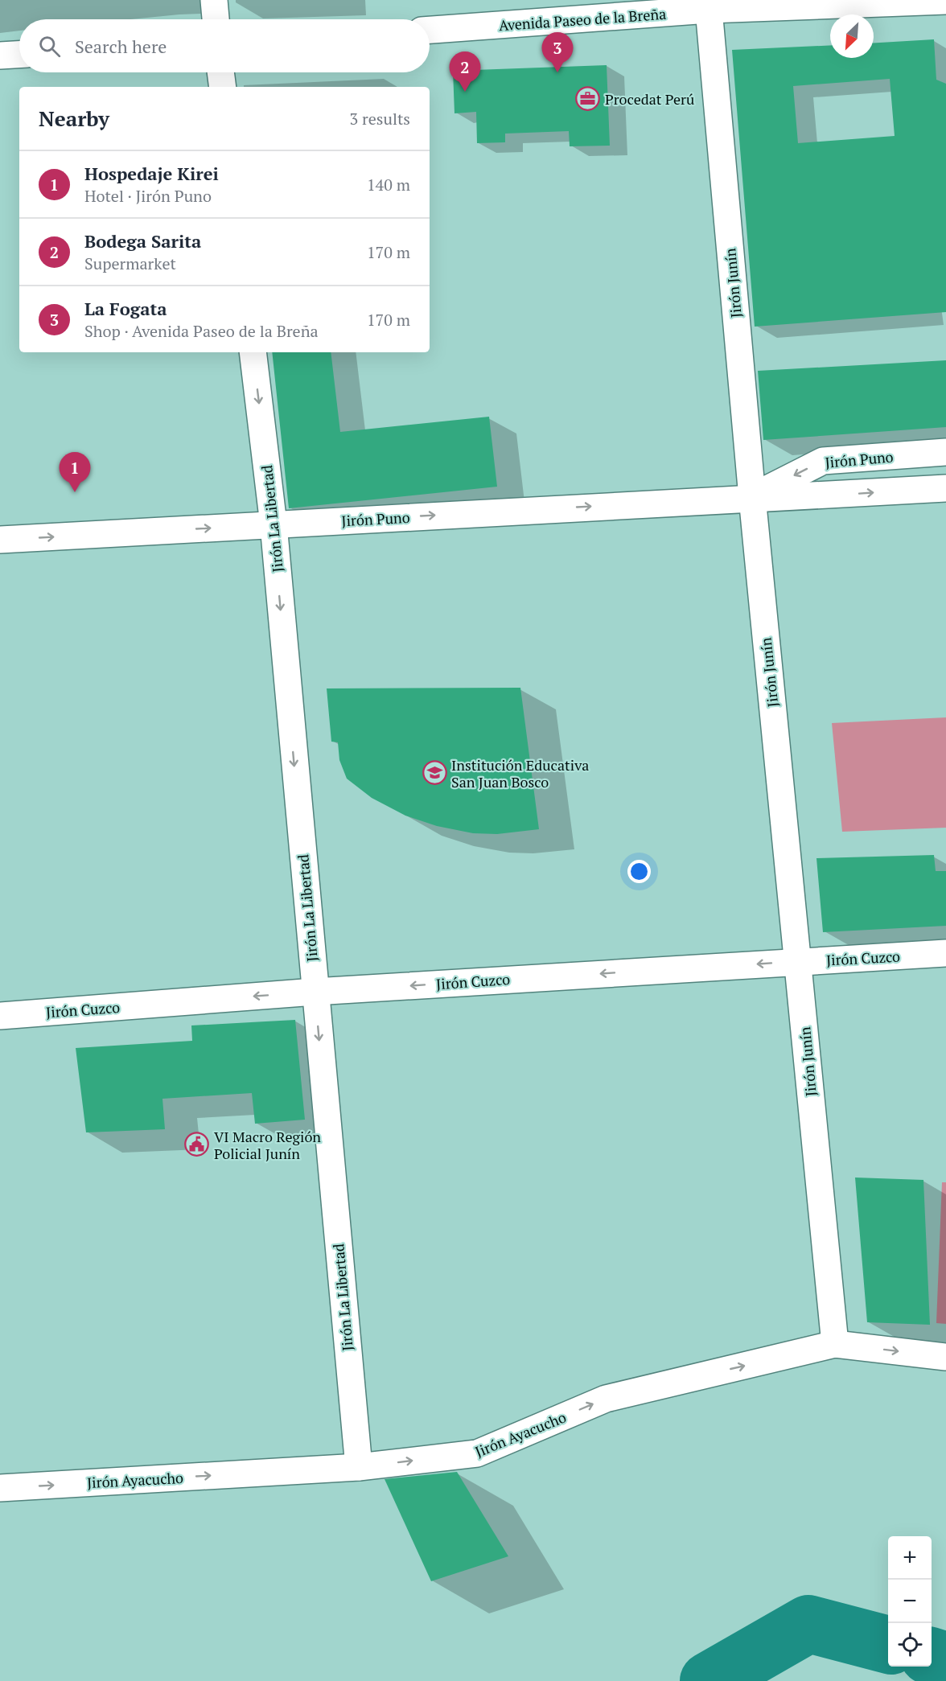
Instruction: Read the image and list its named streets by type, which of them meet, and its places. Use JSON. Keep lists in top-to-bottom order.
{
  "streets": {
    "street": [
      "Avenida Paseo de la Breña",
      "Jirón Junín",
      "Jirón Puno",
      "Jirón La Libertad",
      "Jirón Cuzco",
      "Jirón Ayacucho"
    ]
  },
  "crossings": [
    ["Avenida Paseo de la Breña", "Jirón Junín"],
    ["Jirón Junín", "Jirón Puno"],
    ["Jirón Junín", "Jirón Cuzco"],
    ["Jirón Junín", "Jirón Ayacucho"],
    ["Jirón Puno", "Jirón La Libertad"],
    ["Jirón La Libertad", "Jirón Cuzco"],
    ["Jirón La Libertad", "Jirón Ayacucho"]
  ],
  "one_way": ["Jirón La Libertad", "Jirón Cuzco", "Jirón Ayacucho"],
  "places": {
    "office": ["Procedat Perú"],
    "school or university": ["Institución Educativa San Juan Bosco"],
    "public building": ["VI Macro Región Policial Junín"]
  },
  "north": "bottom left",
  "page": {
    "search": "Search here",
    "pins": ["3", "2", "1"],
    "heading": ["Nearby", "3 results"],
    "list": [
      {
        "mark": "1",
        "name": "Hospedaje Kirei",
        "note": "Hotel · Jirón Puno",
        "value": "140 m"
      },
      {
        "mark": "2",
        "name": "Bodega Sarita",
        "note": "Supermarket",
        "value": "170 m"
      },
      {
        "mark": "3",
        "name": "La Fogata",
        "note": "Shop · Avenida Paseo de la Breña",
        "value": "170 m"
      }
    ],
    "map_buttons": ["+", "−"]
  }
}
